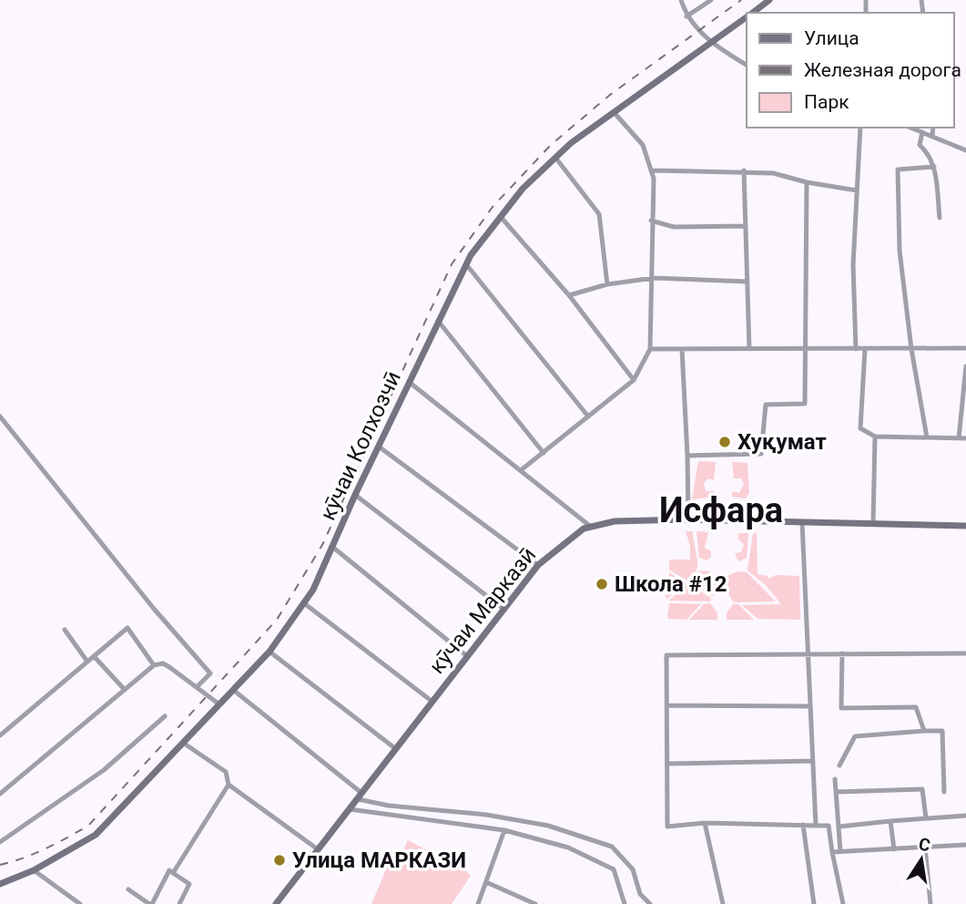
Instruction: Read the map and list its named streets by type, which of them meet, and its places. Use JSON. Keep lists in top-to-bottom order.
{
  "streets": {
    "main road": ["кӯчаи Колхозчӣ", "кӯчаи Марказӣ"]
  },
  "districts": ["Исфара"],
  "places": ["Хуқумат", "Школа #12", "Улица МАРКАЗИ"],
  "legend": ["Улица", "Железная дорога", "Парк"],
  "north": "top"
}
